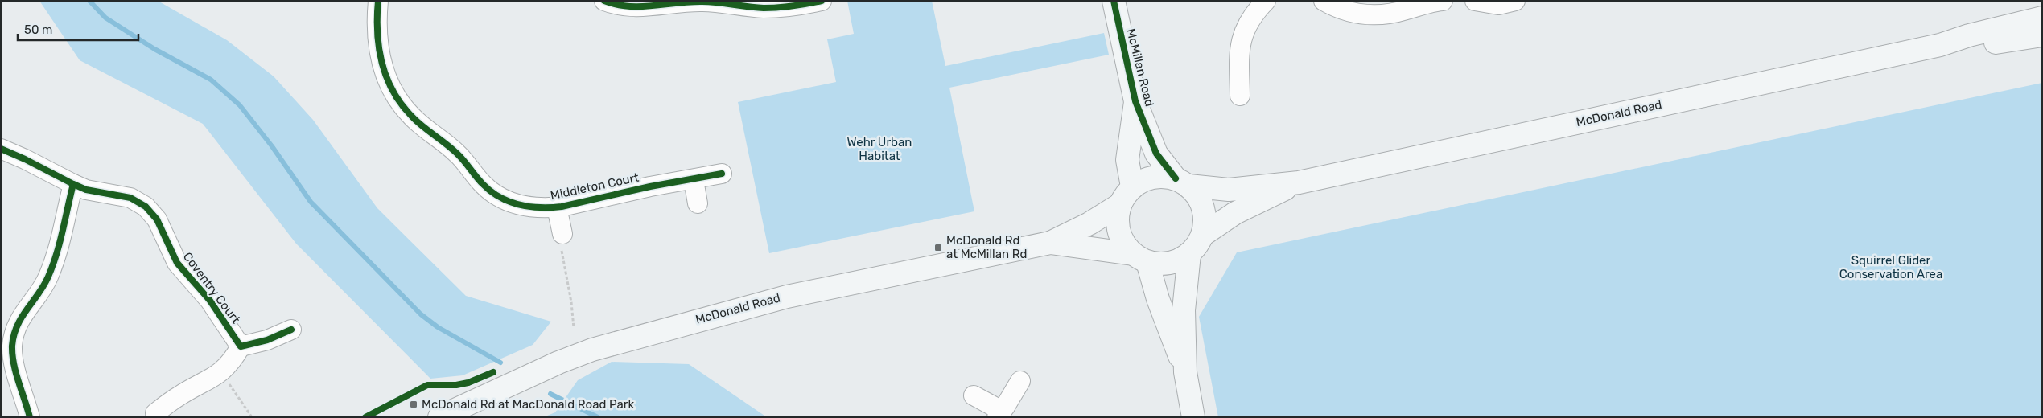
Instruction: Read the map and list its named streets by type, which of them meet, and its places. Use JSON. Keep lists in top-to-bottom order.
{
  "streets": {
    "main road": ["McMillan Road", "McDonald Road"],
    "street": ["Middleton Court", "Coventry Court"]
  },
  "crossings": [
    ["McMillan Road", "McDonald Road"]
  ],
  "parks": ["Wehr Urban Habitat", "Squirrel Glider Conservation Area"],
  "places": {
    "transit": ["McDonald Rd at McMillan Rd", "McDonald Rd at MacDonald Road Park"]
  },
  "scale_bar": "50 m"
}
